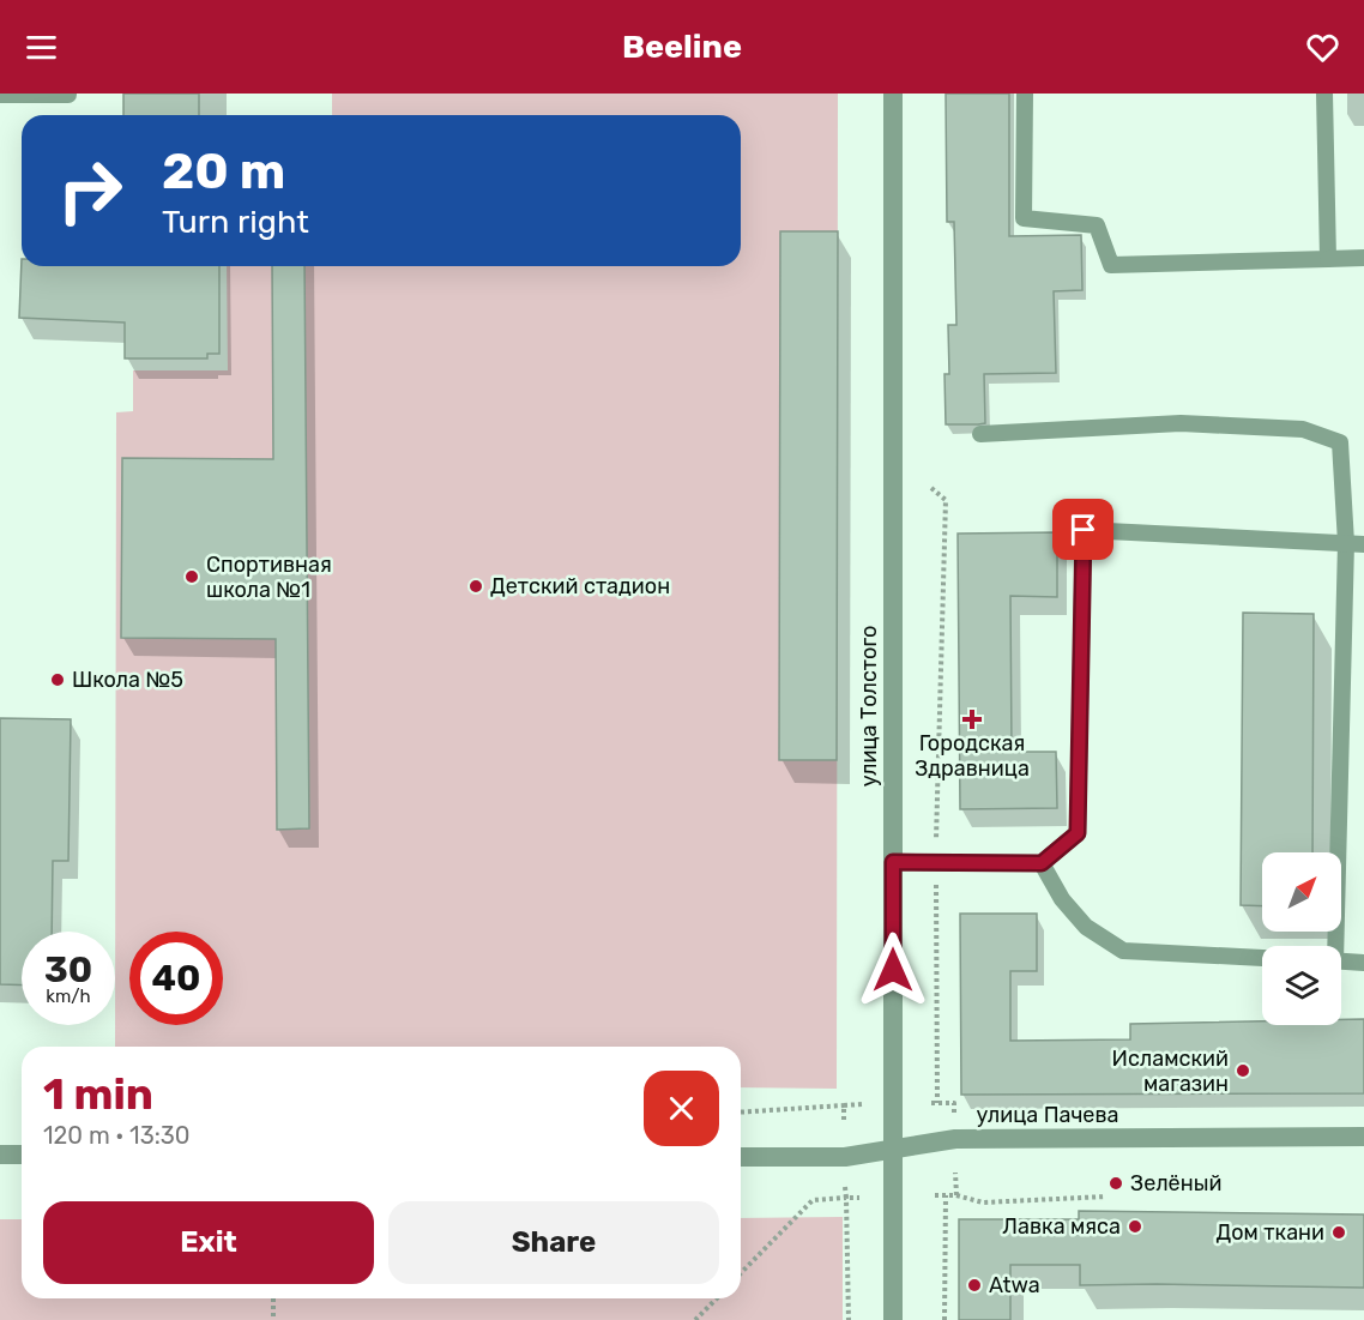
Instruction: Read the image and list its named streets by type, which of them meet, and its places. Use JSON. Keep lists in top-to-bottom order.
{
  "streets": {
    "street": ["улица Толстого", "улица Пачева"]
  },
  "crossings": [
    ["улица Толстого", "улица Пачева"]
  ],
  "places": {
    "other": [
      "Спортивная школа №1",
      "Детский стадион",
      "Школа №5",
      "Исламский магазин",
      "Зелёный",
      "Лавка мяса",
      "Дом ткани",
      "Atwa"
    ],
    "health": ["Городская Здравница"]
  },
  "north": "top right",
  "page": {
    "header": "Beeline",
    "turn": ["20 m", "Turn right"],
    "speed": "30 km/h",
    "limit": "40",
    "heading": ["1 min", "120 m · 13:30"],
    "buttons": ["Exit", "Share"]
  }
}
